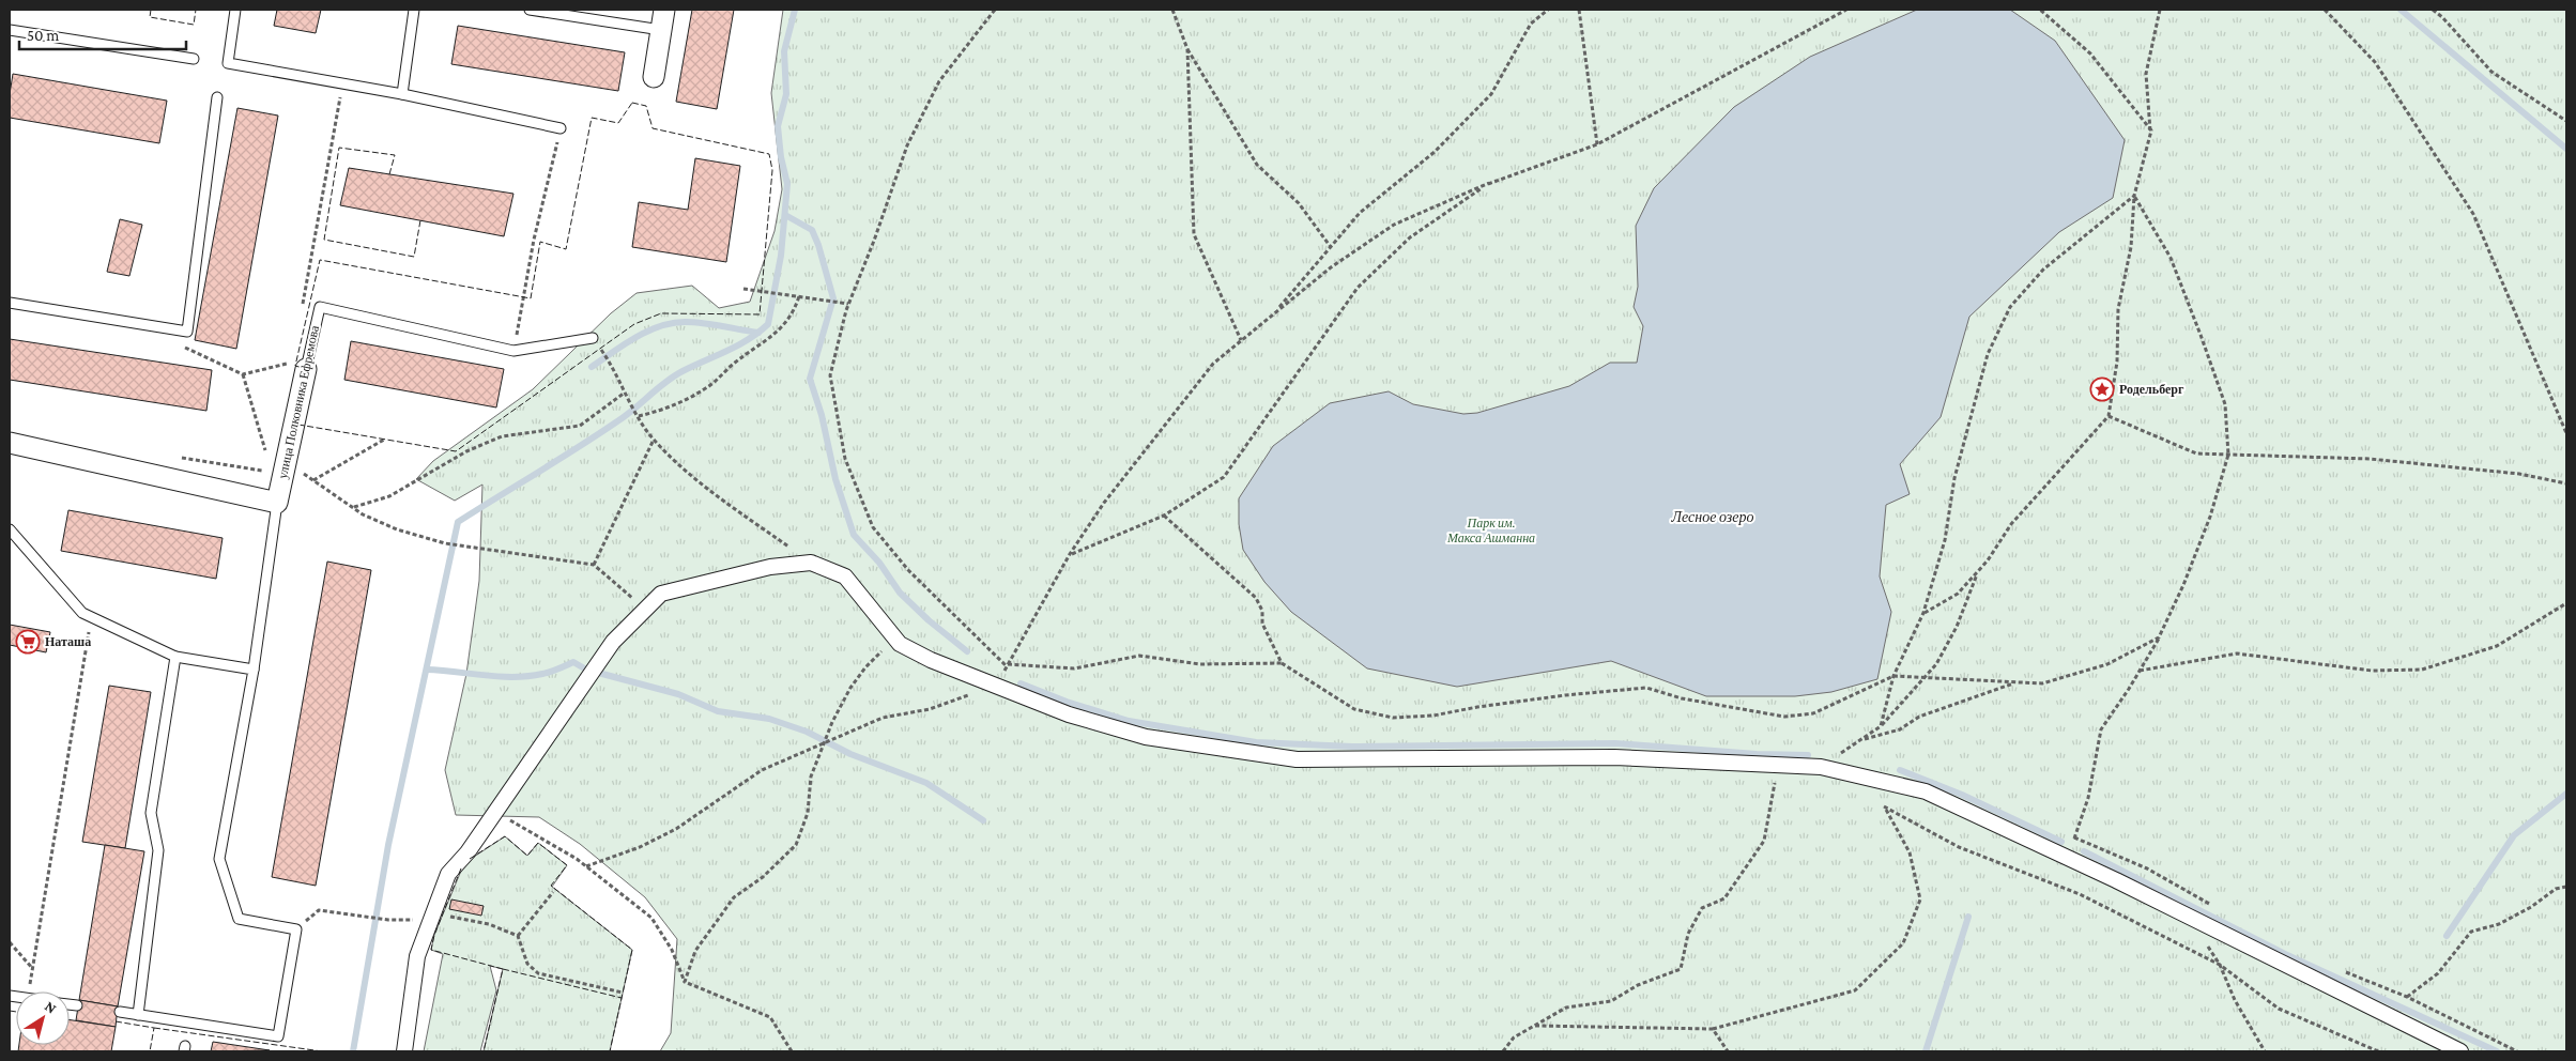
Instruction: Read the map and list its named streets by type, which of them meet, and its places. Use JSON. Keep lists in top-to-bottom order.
{
  "streets": {
    "street": ["улица Полковника Ефремова"]
  },
  "water": ["Лесное озеро"],
  "parks": ["Парк им. Макса Ашманна"],
  "places": {
    "place": ["Родельберг"],
    "supermarket": ["Наташа"]
  },
  "scale_bar": "50 m",
  "north": "top right"
}
